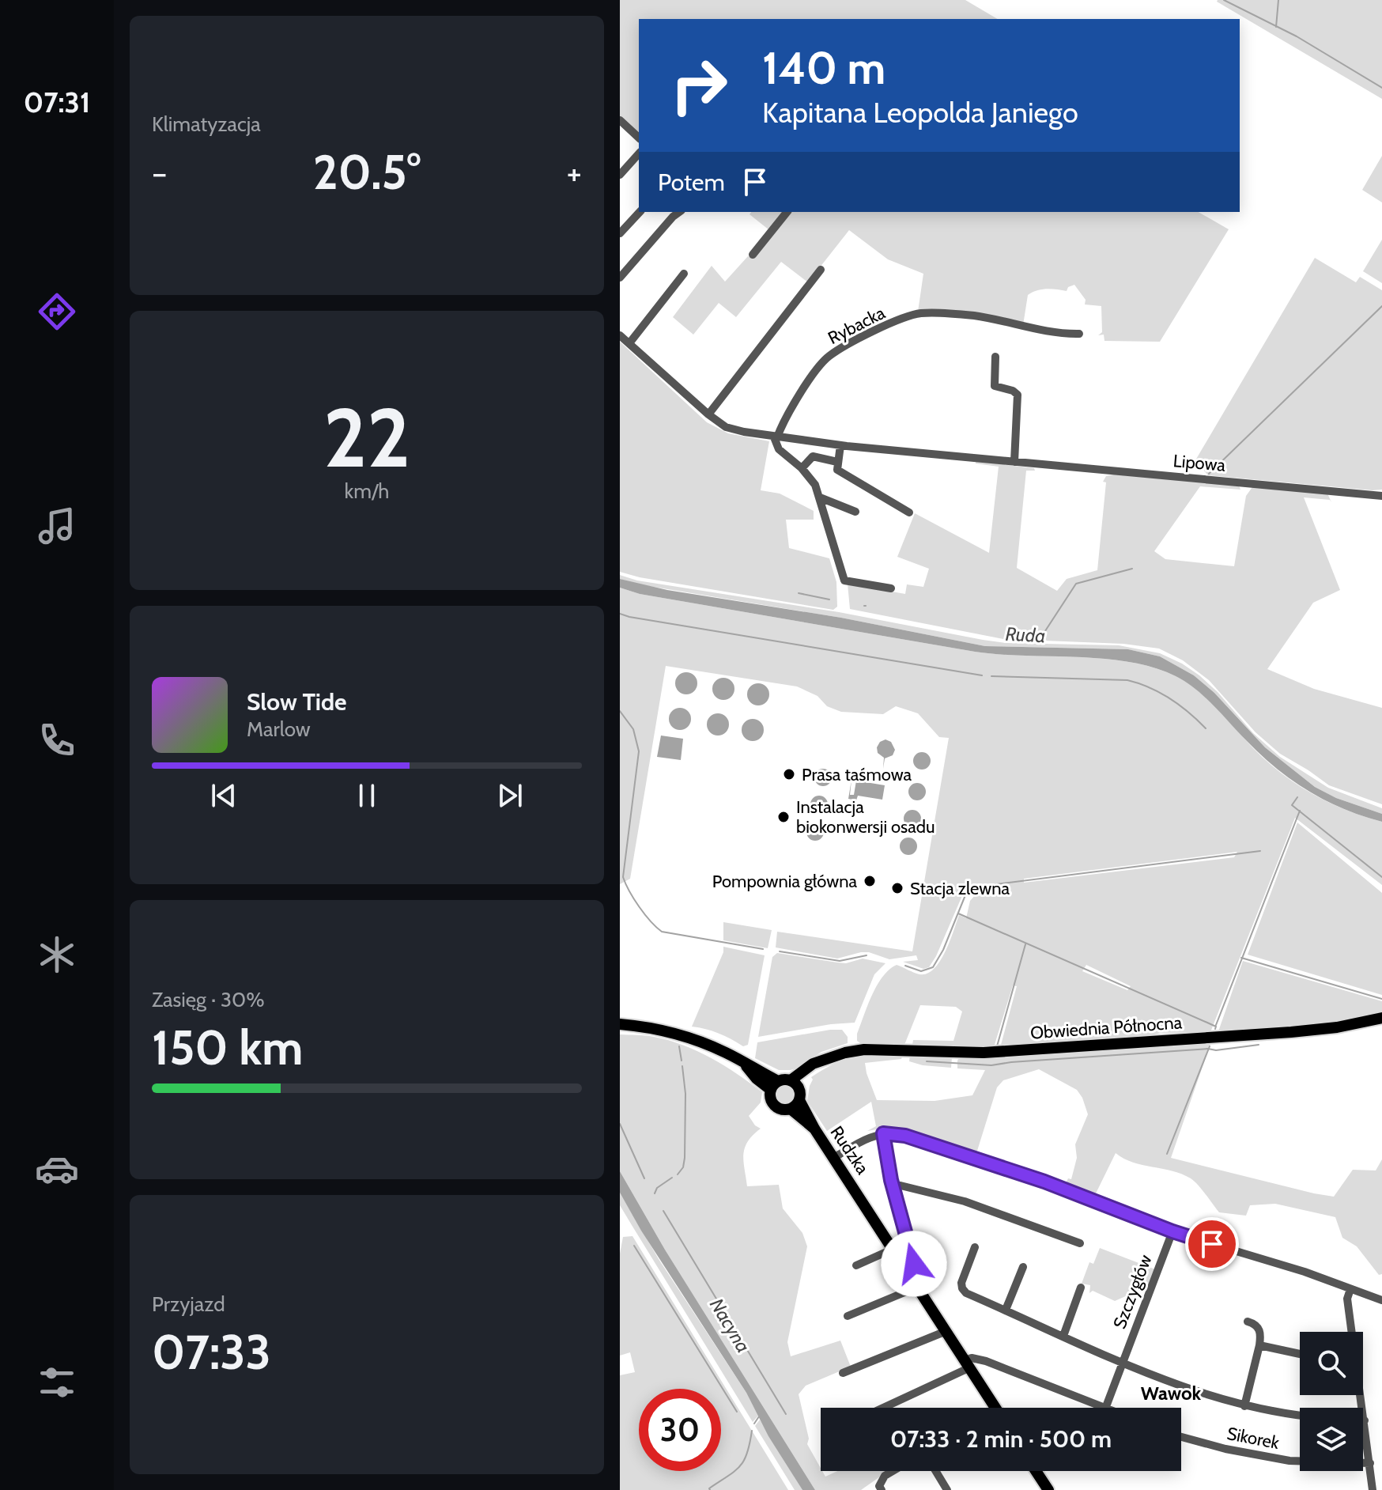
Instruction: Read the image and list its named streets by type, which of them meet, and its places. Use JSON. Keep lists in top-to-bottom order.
{
  "streets": {
    "main road": ["Obwiednia Północna", "Rudzka"],
    "street": [
      "Rybacka",
      "Lipowa",
      "Szczygłów",
      "Sikorek"
    ]
  },
  "crossings": [
    ["Rybacka", "Lipowa"]
  ],
  "districts": ["Wawok"],
  "water": ["Ruda", "Nacyna"],
  "places": [
    "Prasa taśmowa",
    "Instalacja biokonwersji osadu",
    "Pompownia główna",
    "Stacja zlewna"
  ],
  "page": {
    "tabs": "07:31",
    "tile": [
      "Klimatyzacja",
      ["22", "km/h"],
      ["Zasięg · 30%", "150 km"],
      ["Przyjazd", "07:33"]
    ],
    "turn": ["140 m", "Kapitana Leopolda Janiego"],
    "heat": ["−", "20.5°", "+"],
    "then": "Potem",
    "song": ["Slow Tide", "Marlow"],
    "limit": "30",
    "trip": "07:33 · 2 min · 500 m"
  }
}
